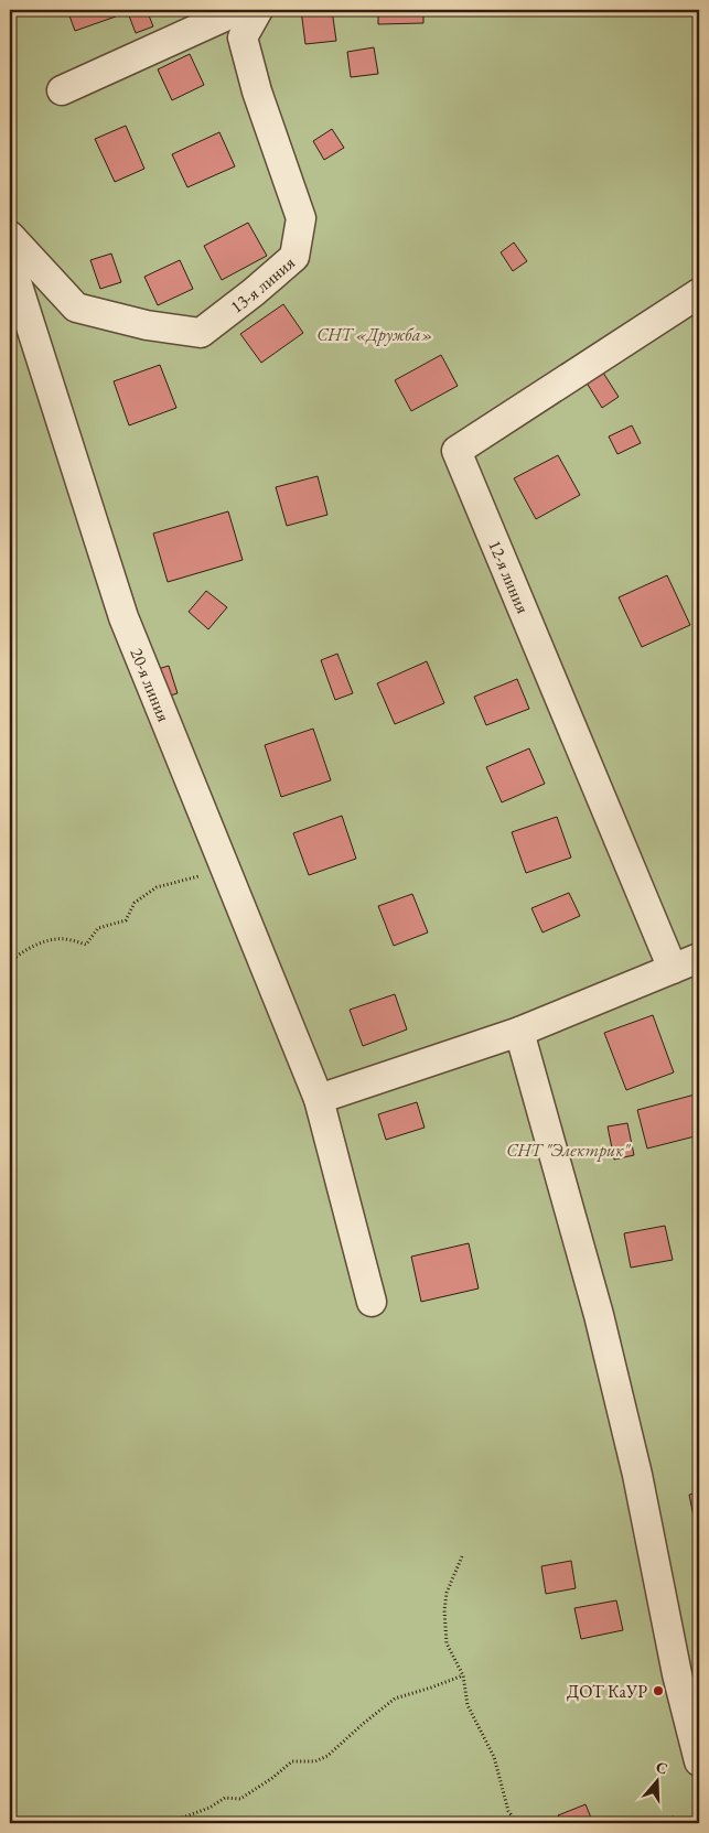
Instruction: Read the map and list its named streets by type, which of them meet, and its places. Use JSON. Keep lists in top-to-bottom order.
{
  "streets": {
    "street": ["13-я линия", "12-я линия", "20-я линия"]
  },
  "parks": ["СНТ «Дружба»", "СНТ \"Электрик\""],
  "places": ["ДОТ КаУР"],
  "north": "top"
}
